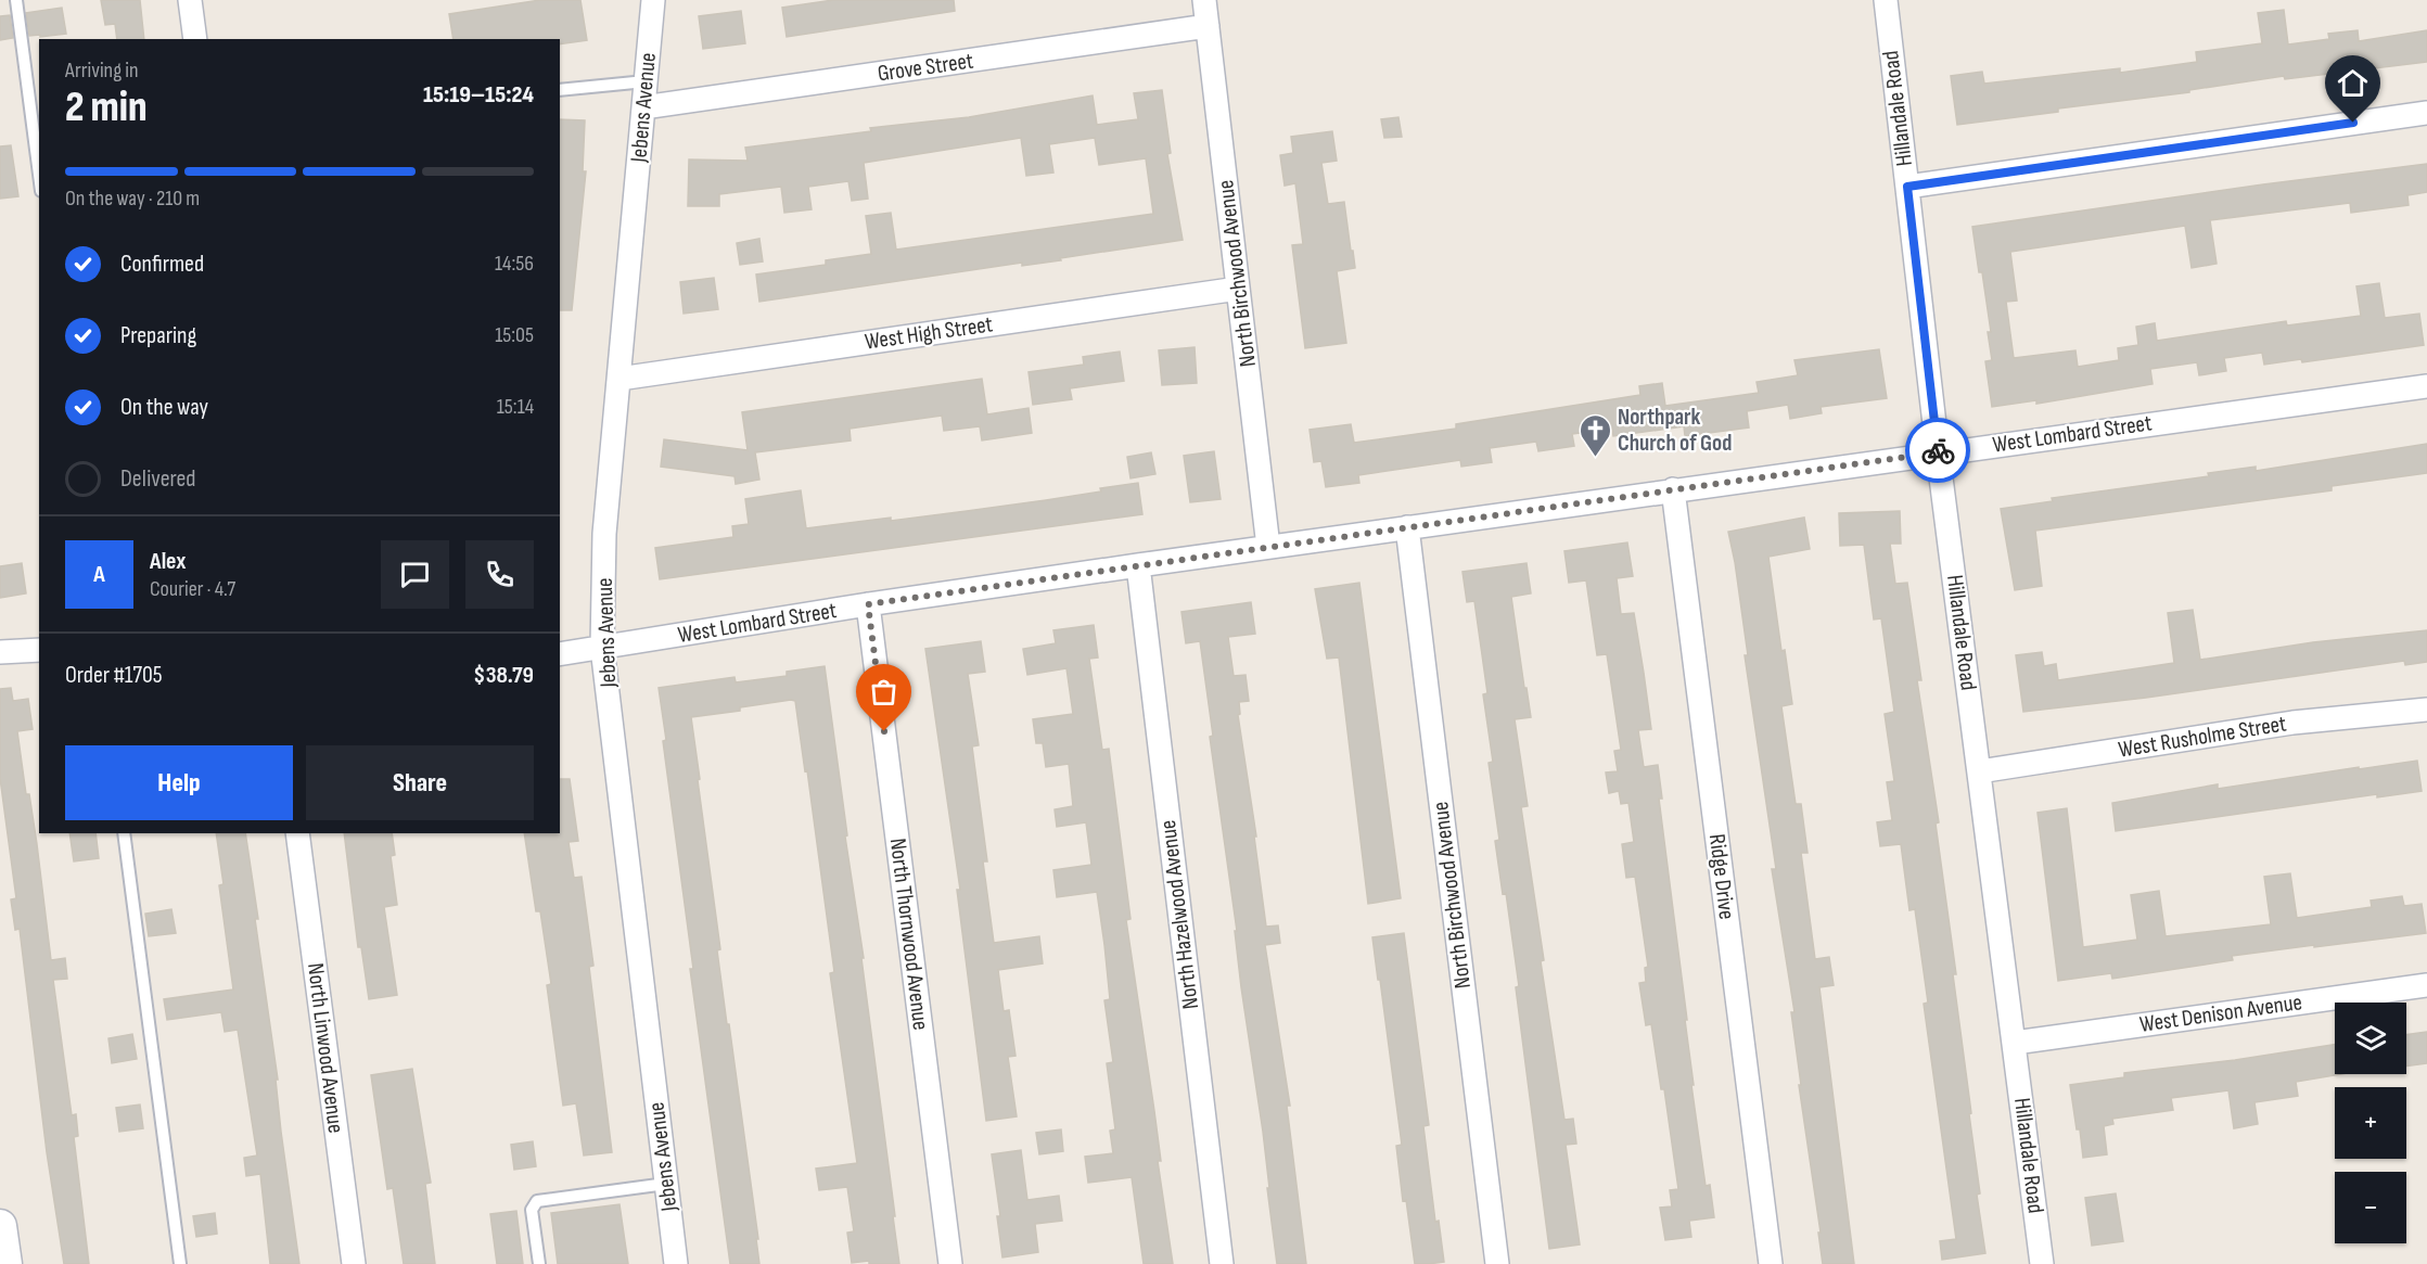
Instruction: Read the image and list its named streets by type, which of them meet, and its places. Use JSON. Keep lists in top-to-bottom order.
{
  "streets": {
    "street": [
      "Grove Street",
      "Jebens Avenue",
      "Hillandale Road",
      "North Birchwood Avenue",
      "West High Street",
      "West Lombard Street",
      "West Rusholme Street",
      "Ridge Drive",
      "North Hazelwood Avenue",
      "North Thornwood Avenue",
      "West Denison Avenue",
      "North Linwood Avenue"
    ]
  },
  "crossings": [
    ["Grove Street", "Jebens Avenue"],
    ["Grove Street", "North Birchwood Avenue"],
    ["Jebens Avenue", "West High Street"],
    ["Jebens Avenue", "West Lombard Street"],
    ["Hillandale Road", "West Lombard Street"],
    ["Hillandale Road", "West Rusholme Street"],
    ["Hillandale Road", "West Denison Avenue"],
    ["North Birchwood Avenue", "West High Street"],
    ["North Birchwood Avenue", "West Lombard Street"],
    ["West Lombard Street", "Ridge Drive"],
    ["West Lombard Street", "North Hazelwood Avenue"],
    ["West Lombard Street", "North Thornwood Avenue"]
  ],
  "places": {
    "church": ["Northpark Church of God"]
  },
  "page": {
    "heading": ["2 min", "Arriving in", "15:19–15:24"],
    "panel": [
      "Alex",
      "Courier · 4.7",
      "Order #1705",
      "$38.79"
    ],
    "bar": "On the way · 210 m",
    "list": [
      ["Confirmed", "14:56"],
      ["Preparing", "15:05"],
      ["On the way", "15:14"],
      "Delivered"
    ],
    "round": "A",
    "buttons": ["Help", "Share"],
    "map_buttons": ["+", "−"]
  }
}
